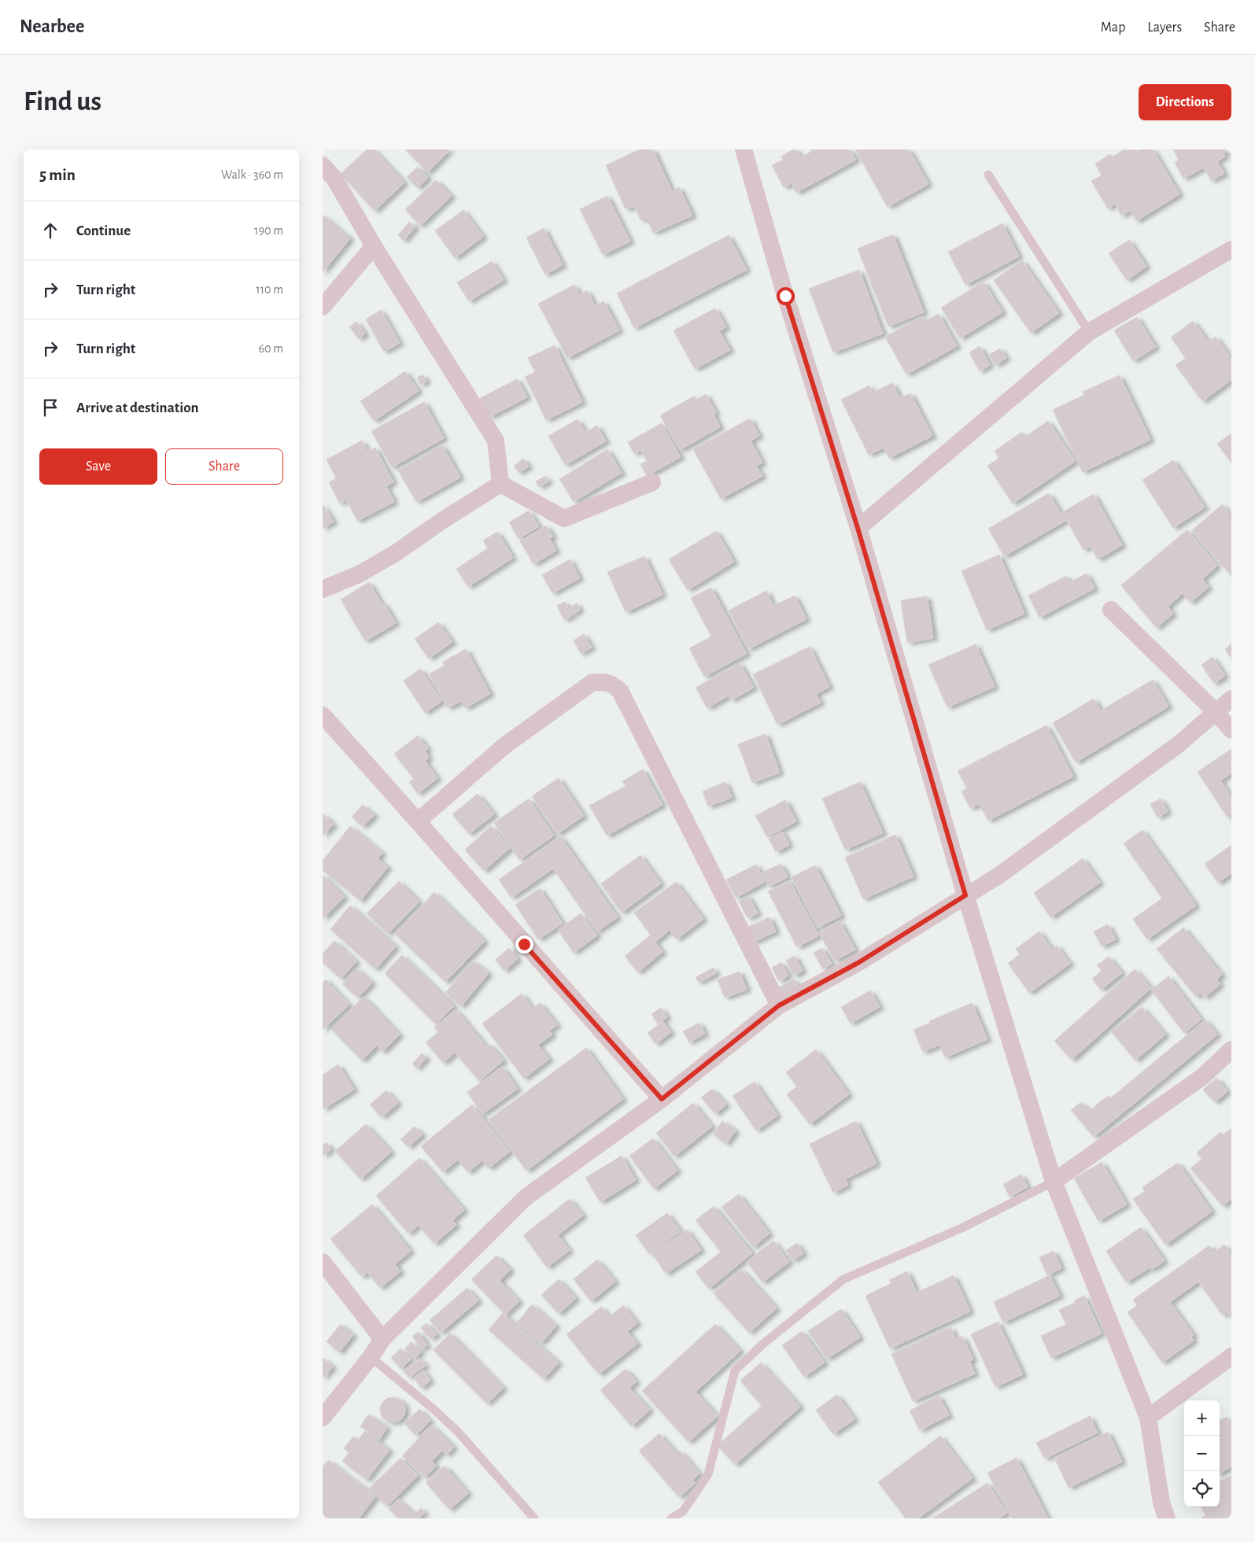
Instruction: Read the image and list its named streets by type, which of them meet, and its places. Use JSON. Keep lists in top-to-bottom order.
{
  "page": {
    "header": "Nearbee",
    "nav": ["Map", "Layers", "Share"],
    "buttons": [
      "Directions",
      ["Save", "Share"]
    ],
    "title": "Find us",
    "heading": ["5 min", "Walk · 360 m"],
    "list": [
      ["Continue", "190 m"],
      ["Turn right", "110 m"],
      ["Turn right", "60 m"],
      "Arrive at destination"
    ],
    "map_buttons": ["+", "−"]
  }
}
